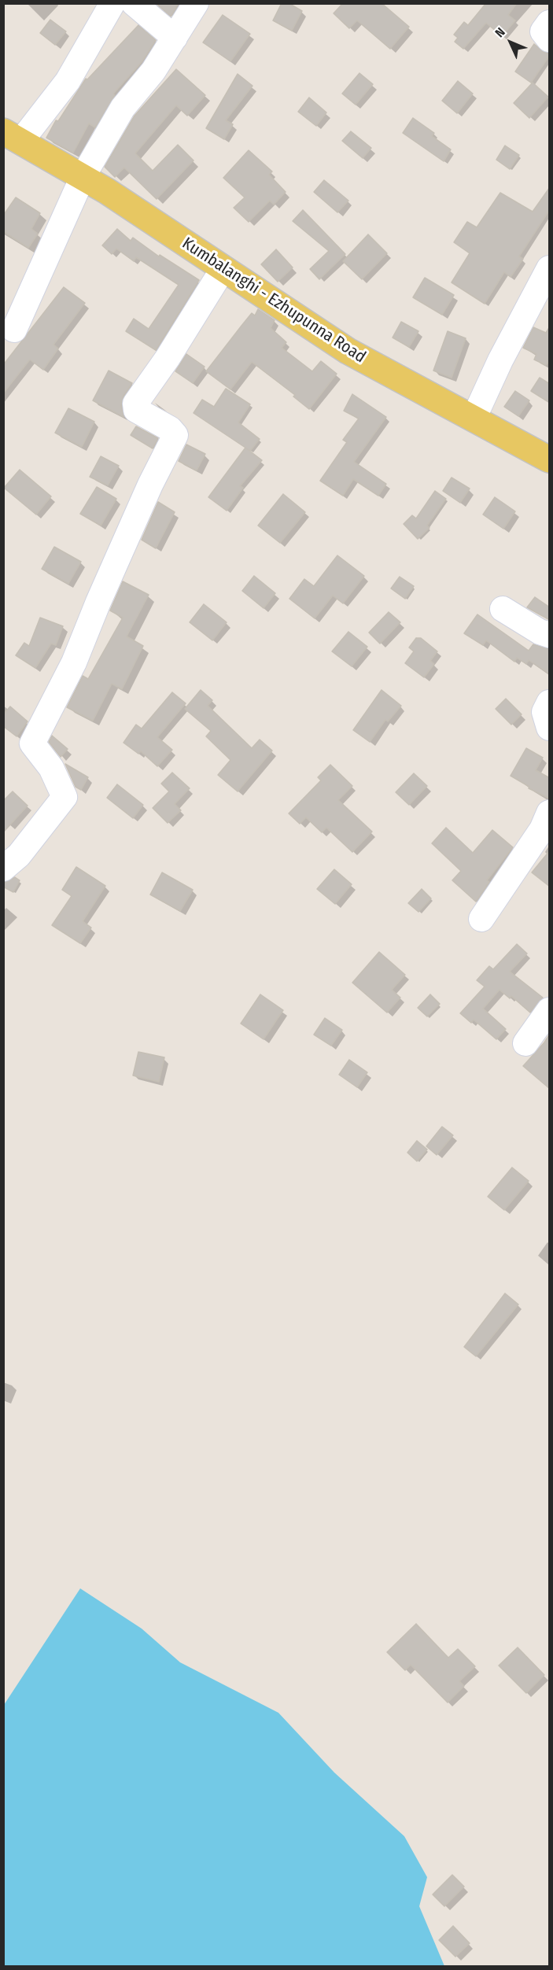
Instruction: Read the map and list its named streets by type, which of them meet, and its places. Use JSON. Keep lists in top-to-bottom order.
{
  "streets": {
    "main road": ["Kumbalanghi - Ezhupunna Road"]
  },
  "north": "top left"
}
